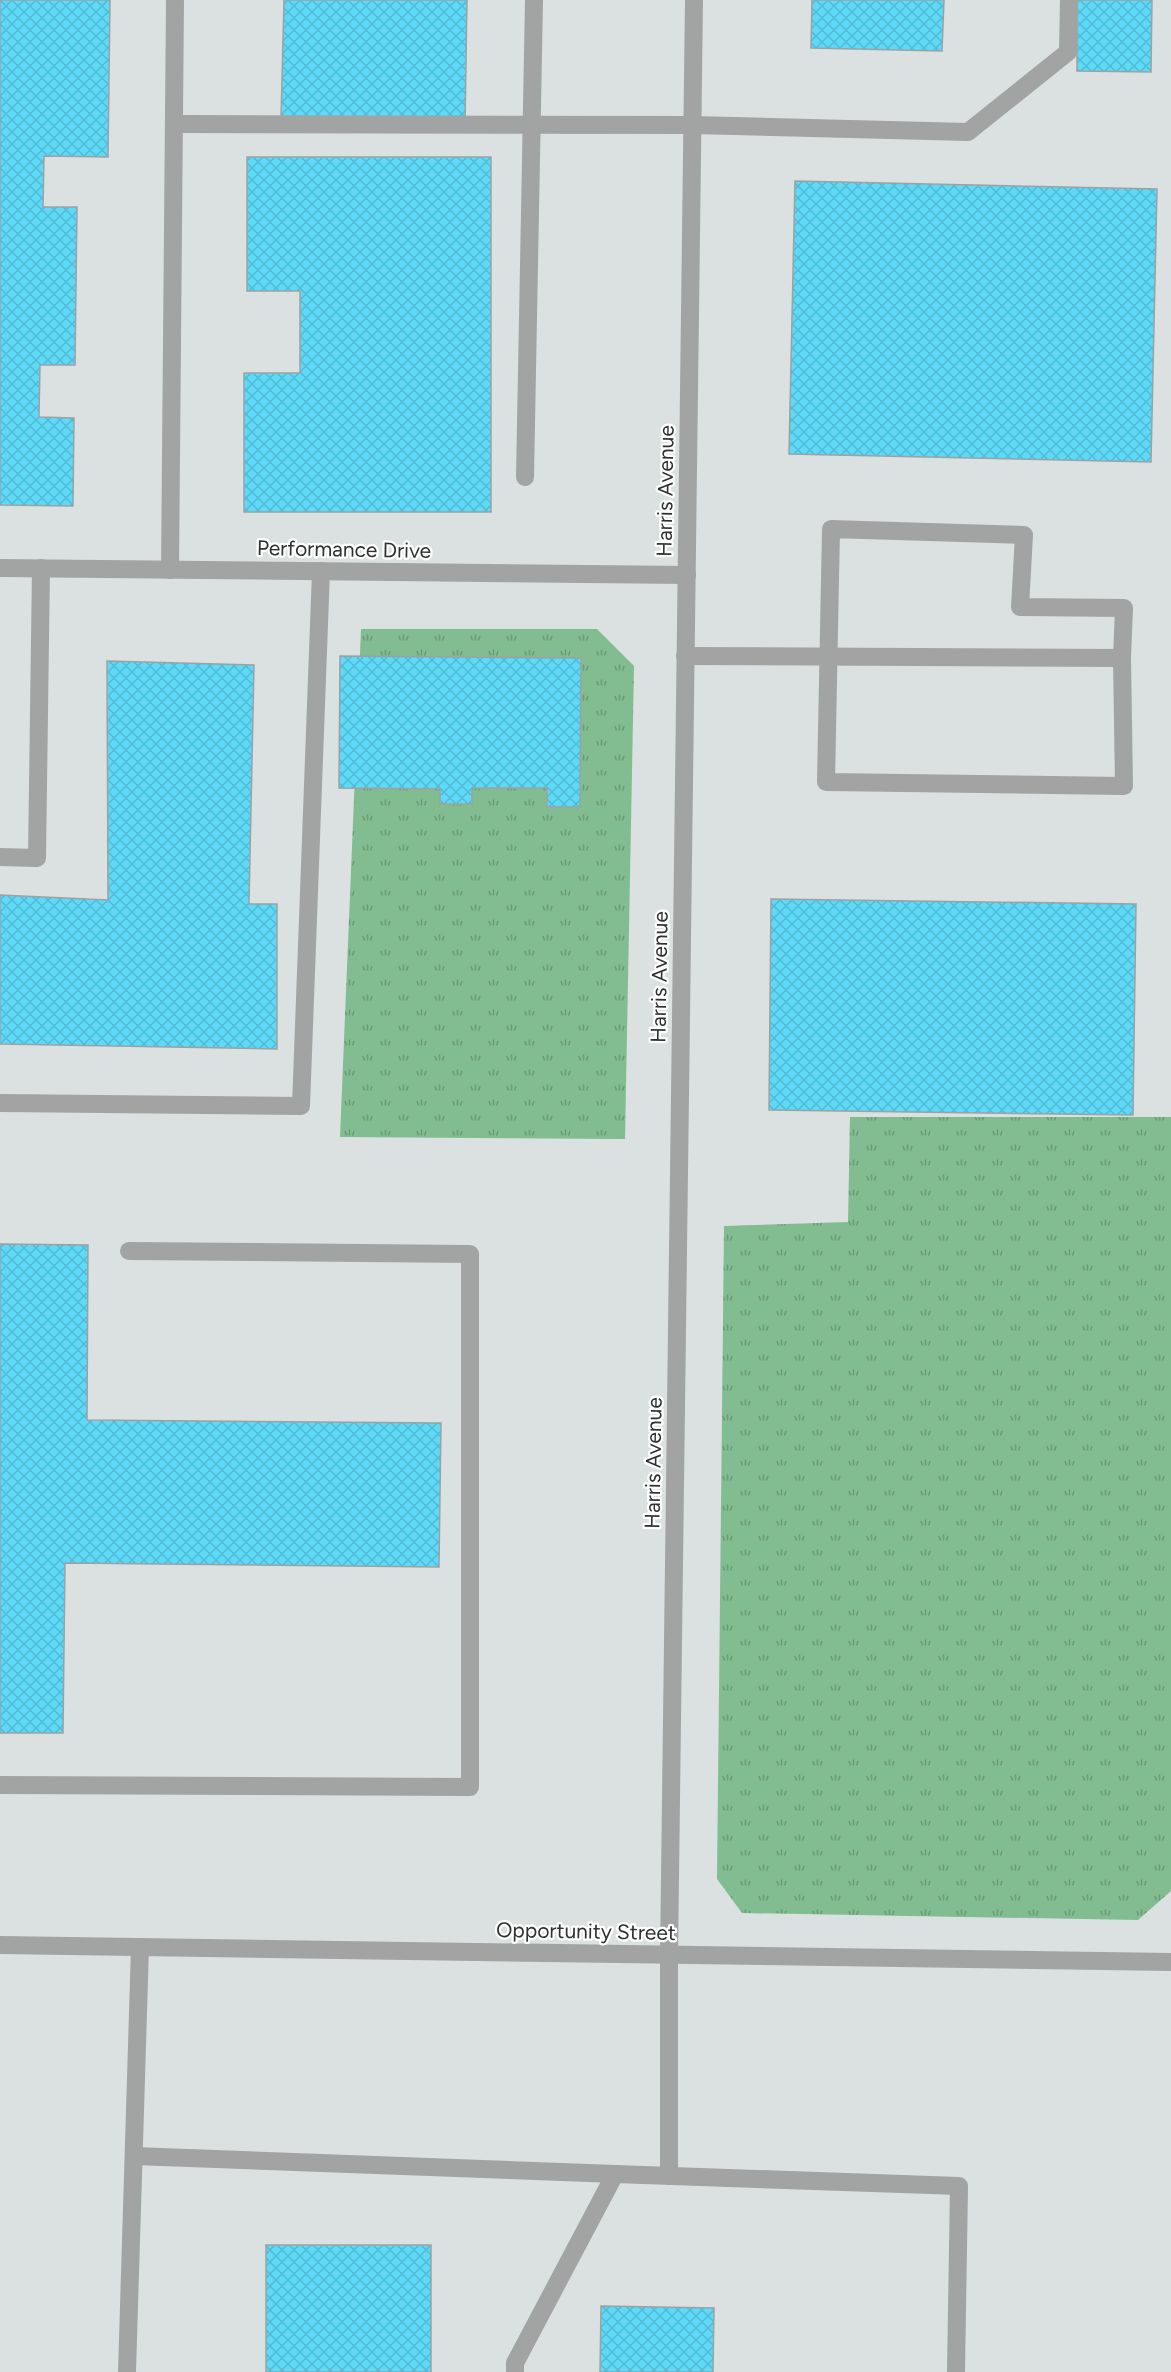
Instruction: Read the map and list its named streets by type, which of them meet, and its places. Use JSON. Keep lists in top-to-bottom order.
{
  "streets": {
    "street": ["Harris Avenue", "Performance Drive", "Opportunity Street"]
  },
  "crossings": [
    ["Harris Avenue", "Performance Drive"],
    ["Harris Avenue", "Opportunity Street"]
  ]
}
